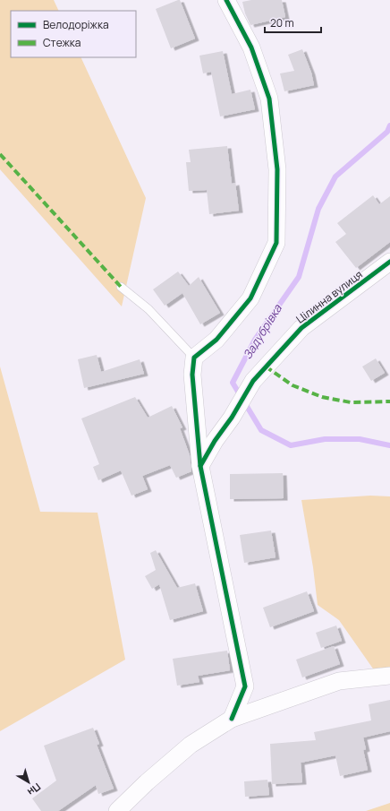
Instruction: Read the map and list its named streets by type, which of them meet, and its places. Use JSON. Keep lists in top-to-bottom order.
{
  "streets": {
    "street": ["Цілинна вулиця"]
  },
  "water": ["Задубрівка"],
  "legend": ["Велодоріжка", "Стежка"],
  "scale_bar": "20 m",
  "north": "bottom right"
}
